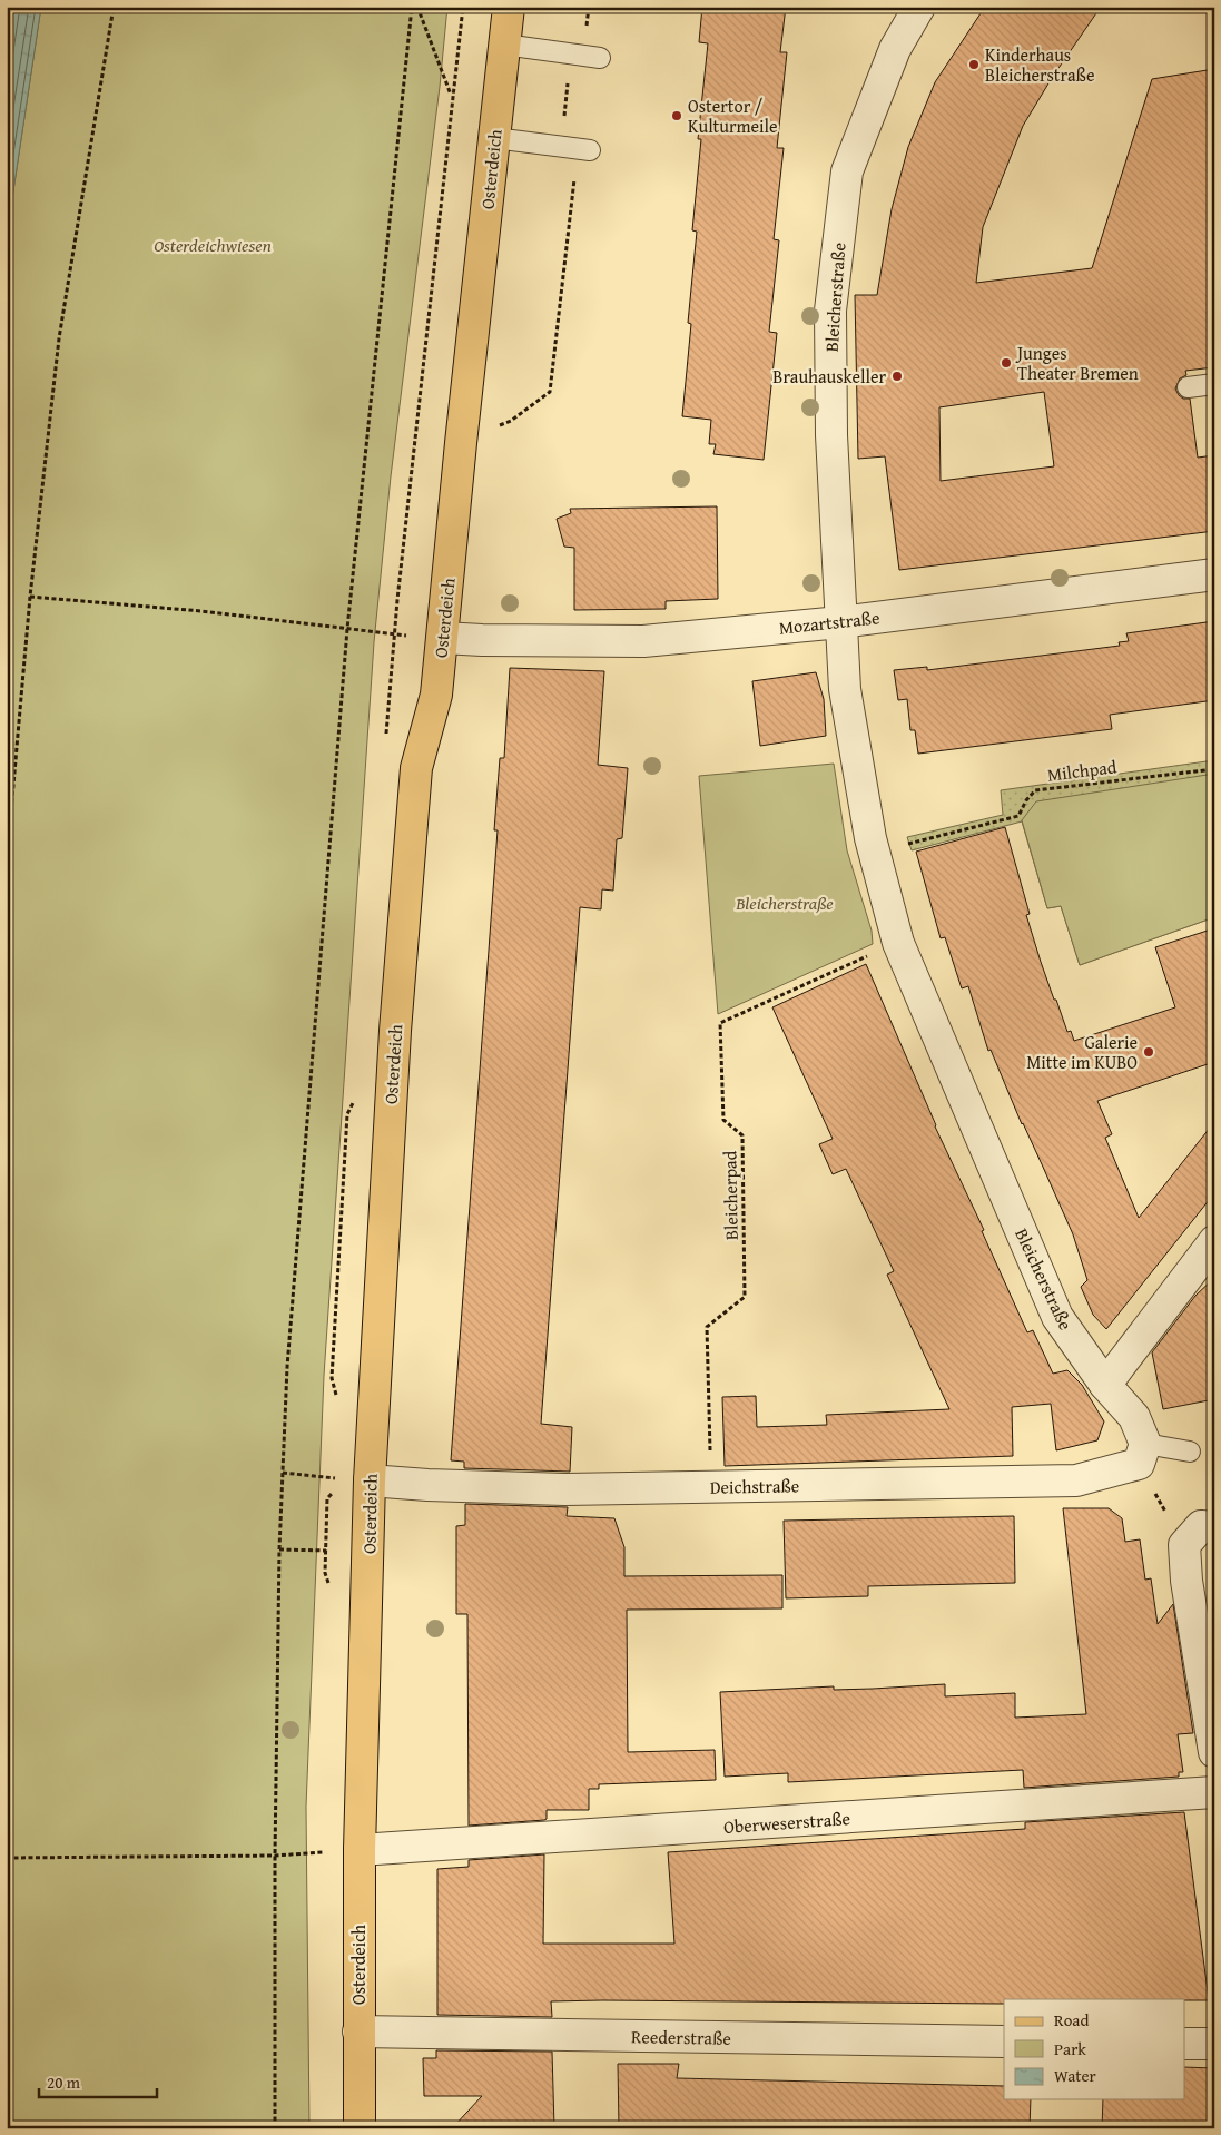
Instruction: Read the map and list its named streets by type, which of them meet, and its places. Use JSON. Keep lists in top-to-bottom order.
{
  "streets": {
    "main road": ["Osterdeich"],
    "street": [
      "Bleicherstraße",
      "Mozartstraße",
      "Deichstraße",
      "Oberweserstraße",
      "Reederstraße"
    ],
    "path": ["Milchpad", "Bleicherpad"]
  },
  "crossings": [
    ["Osterdeich", "Mozartstraße"],
    ["Osterdeich", "Deichstraße"],
    ["Osterdeich", "Oberweserstraße"],
    ["Osterdeich", "Reederstraße"],
    ["Bleicherstraße", "Mozartstraße"],
    ["Bleicherstraße", "Milchpad"],
    ["Bleicherstraße", "Bleicherpad"],
    ["Bleicherstraße", "Deichstraße"],
    ["Bleicherpad", "Deichstraße"]
  ],
  "parks": ["Osterdeichwiesen", "Bleicherstraße"],
  "places": [
    "Kinderhaus Bleicherstraße",
    "Ostertor / Kulturmeile",
    "Junges Theater Bremen",
    "Brauhauskeller",
    "Galerie Mitte im KUBO"
  ],
  "legend": ["Road", "Park", "Water"],
  "scale_bar": "20 m"
}
